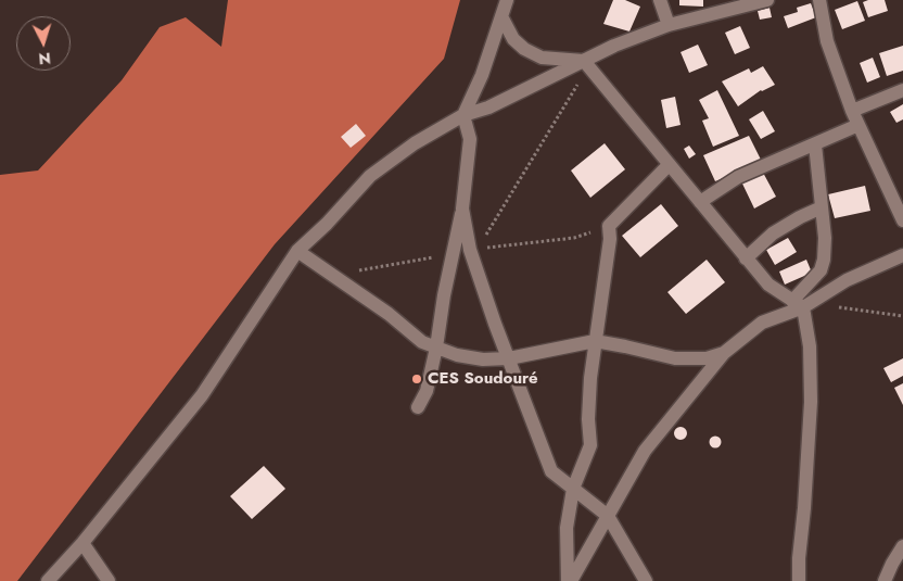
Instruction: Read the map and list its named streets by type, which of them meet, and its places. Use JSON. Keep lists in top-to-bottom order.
{
  "places": ["CES Soudouré"],
  "north": "bottom"
}
